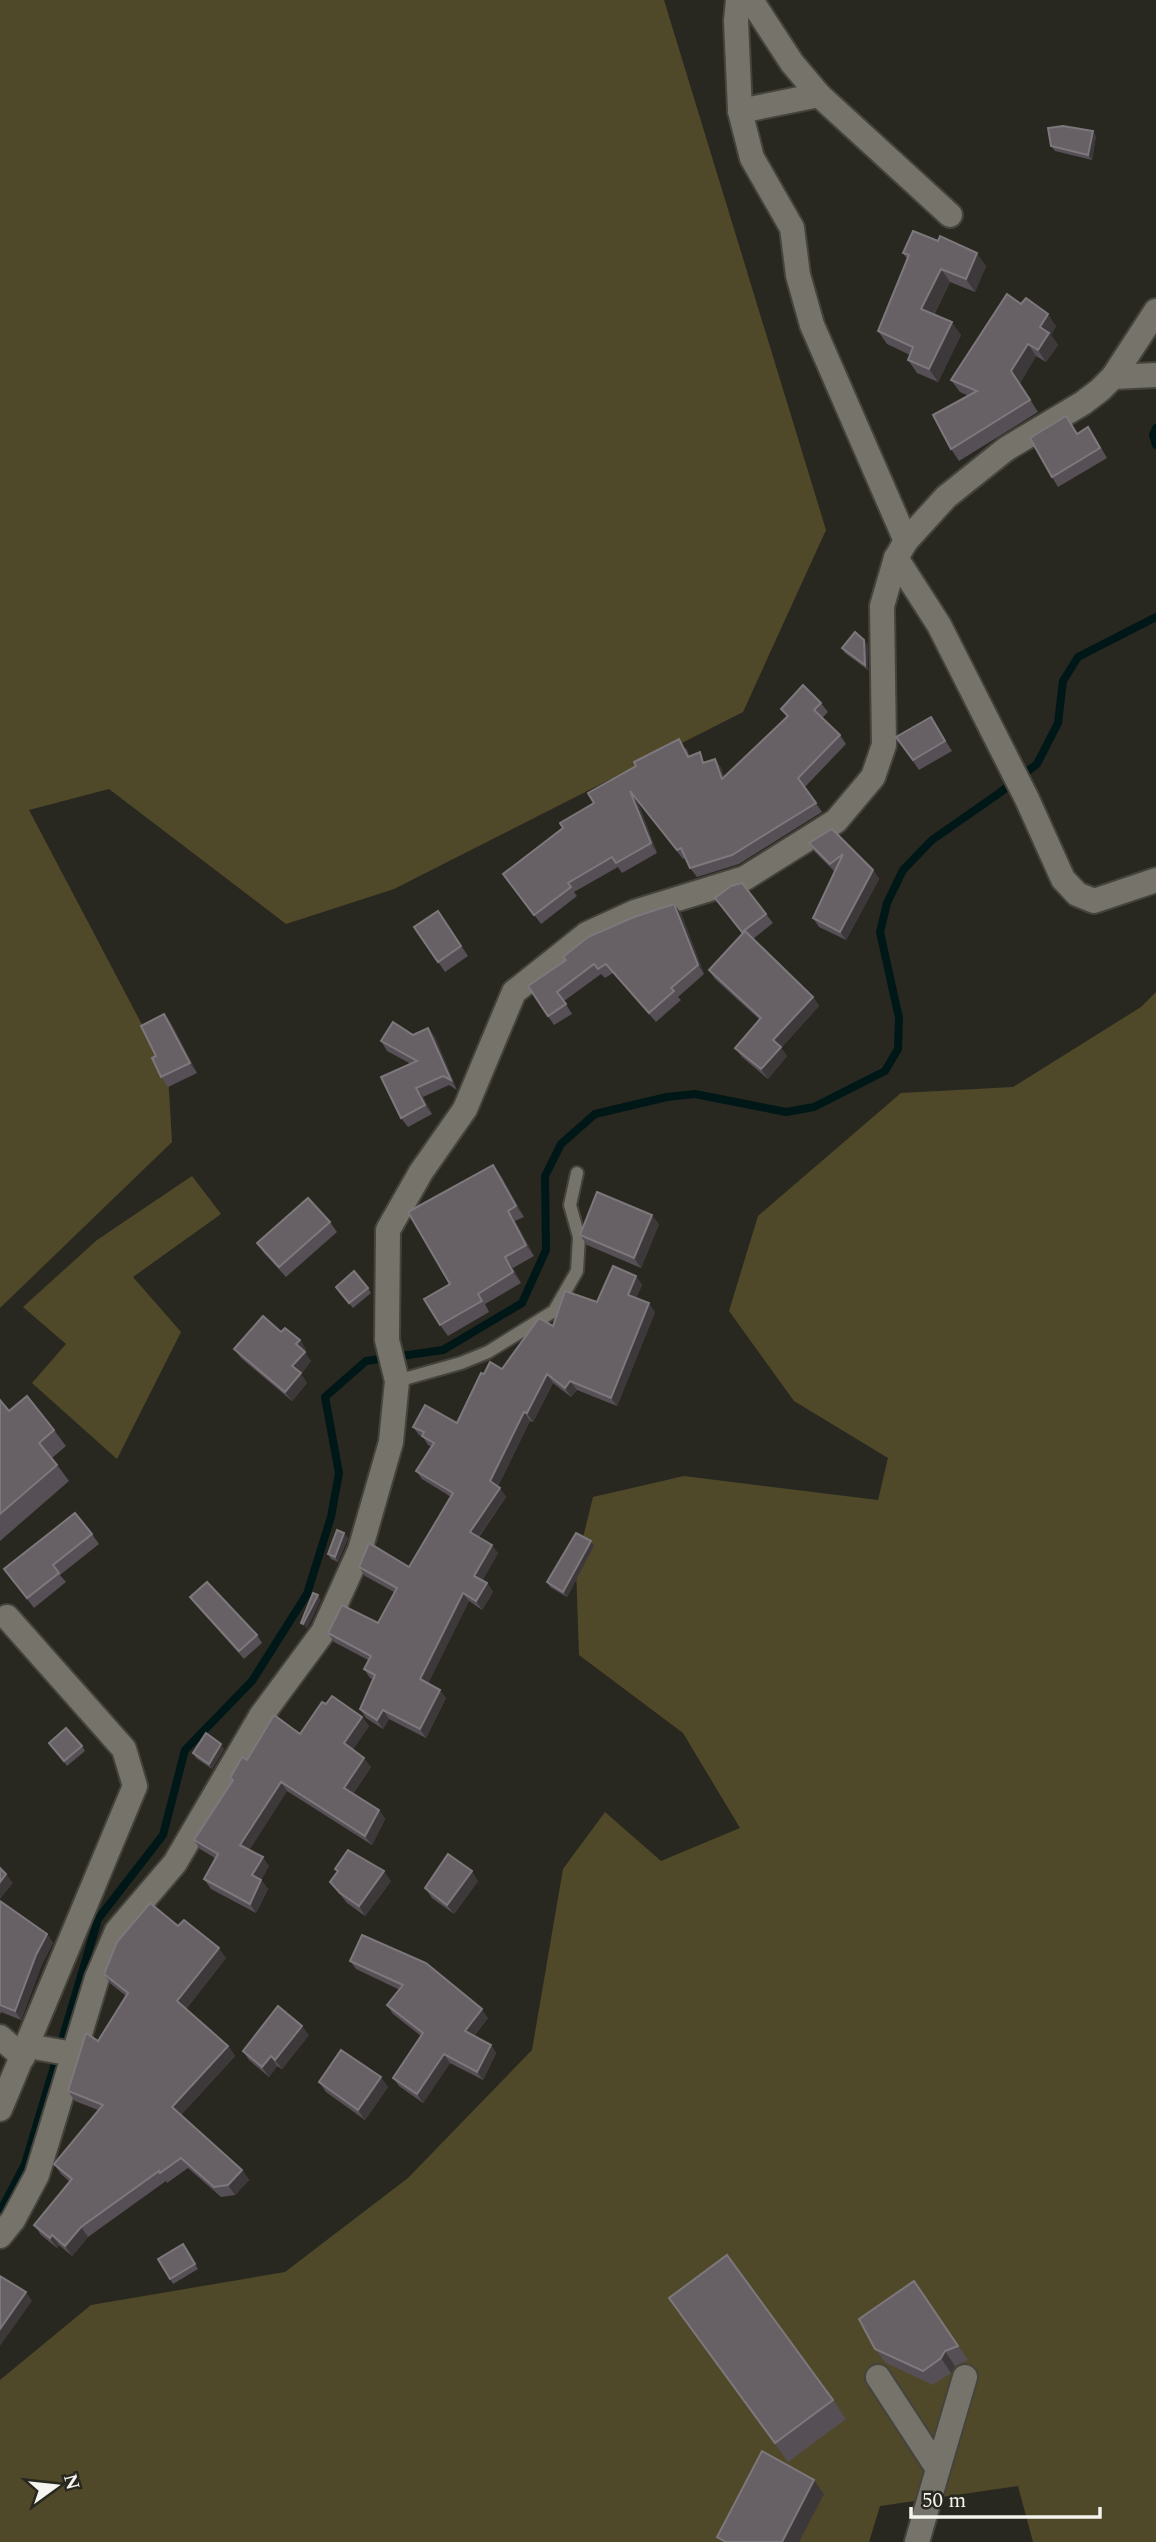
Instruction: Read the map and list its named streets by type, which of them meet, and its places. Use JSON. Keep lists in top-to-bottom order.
{
  "scale_bar": "50 m",
  "north": "right"
}
